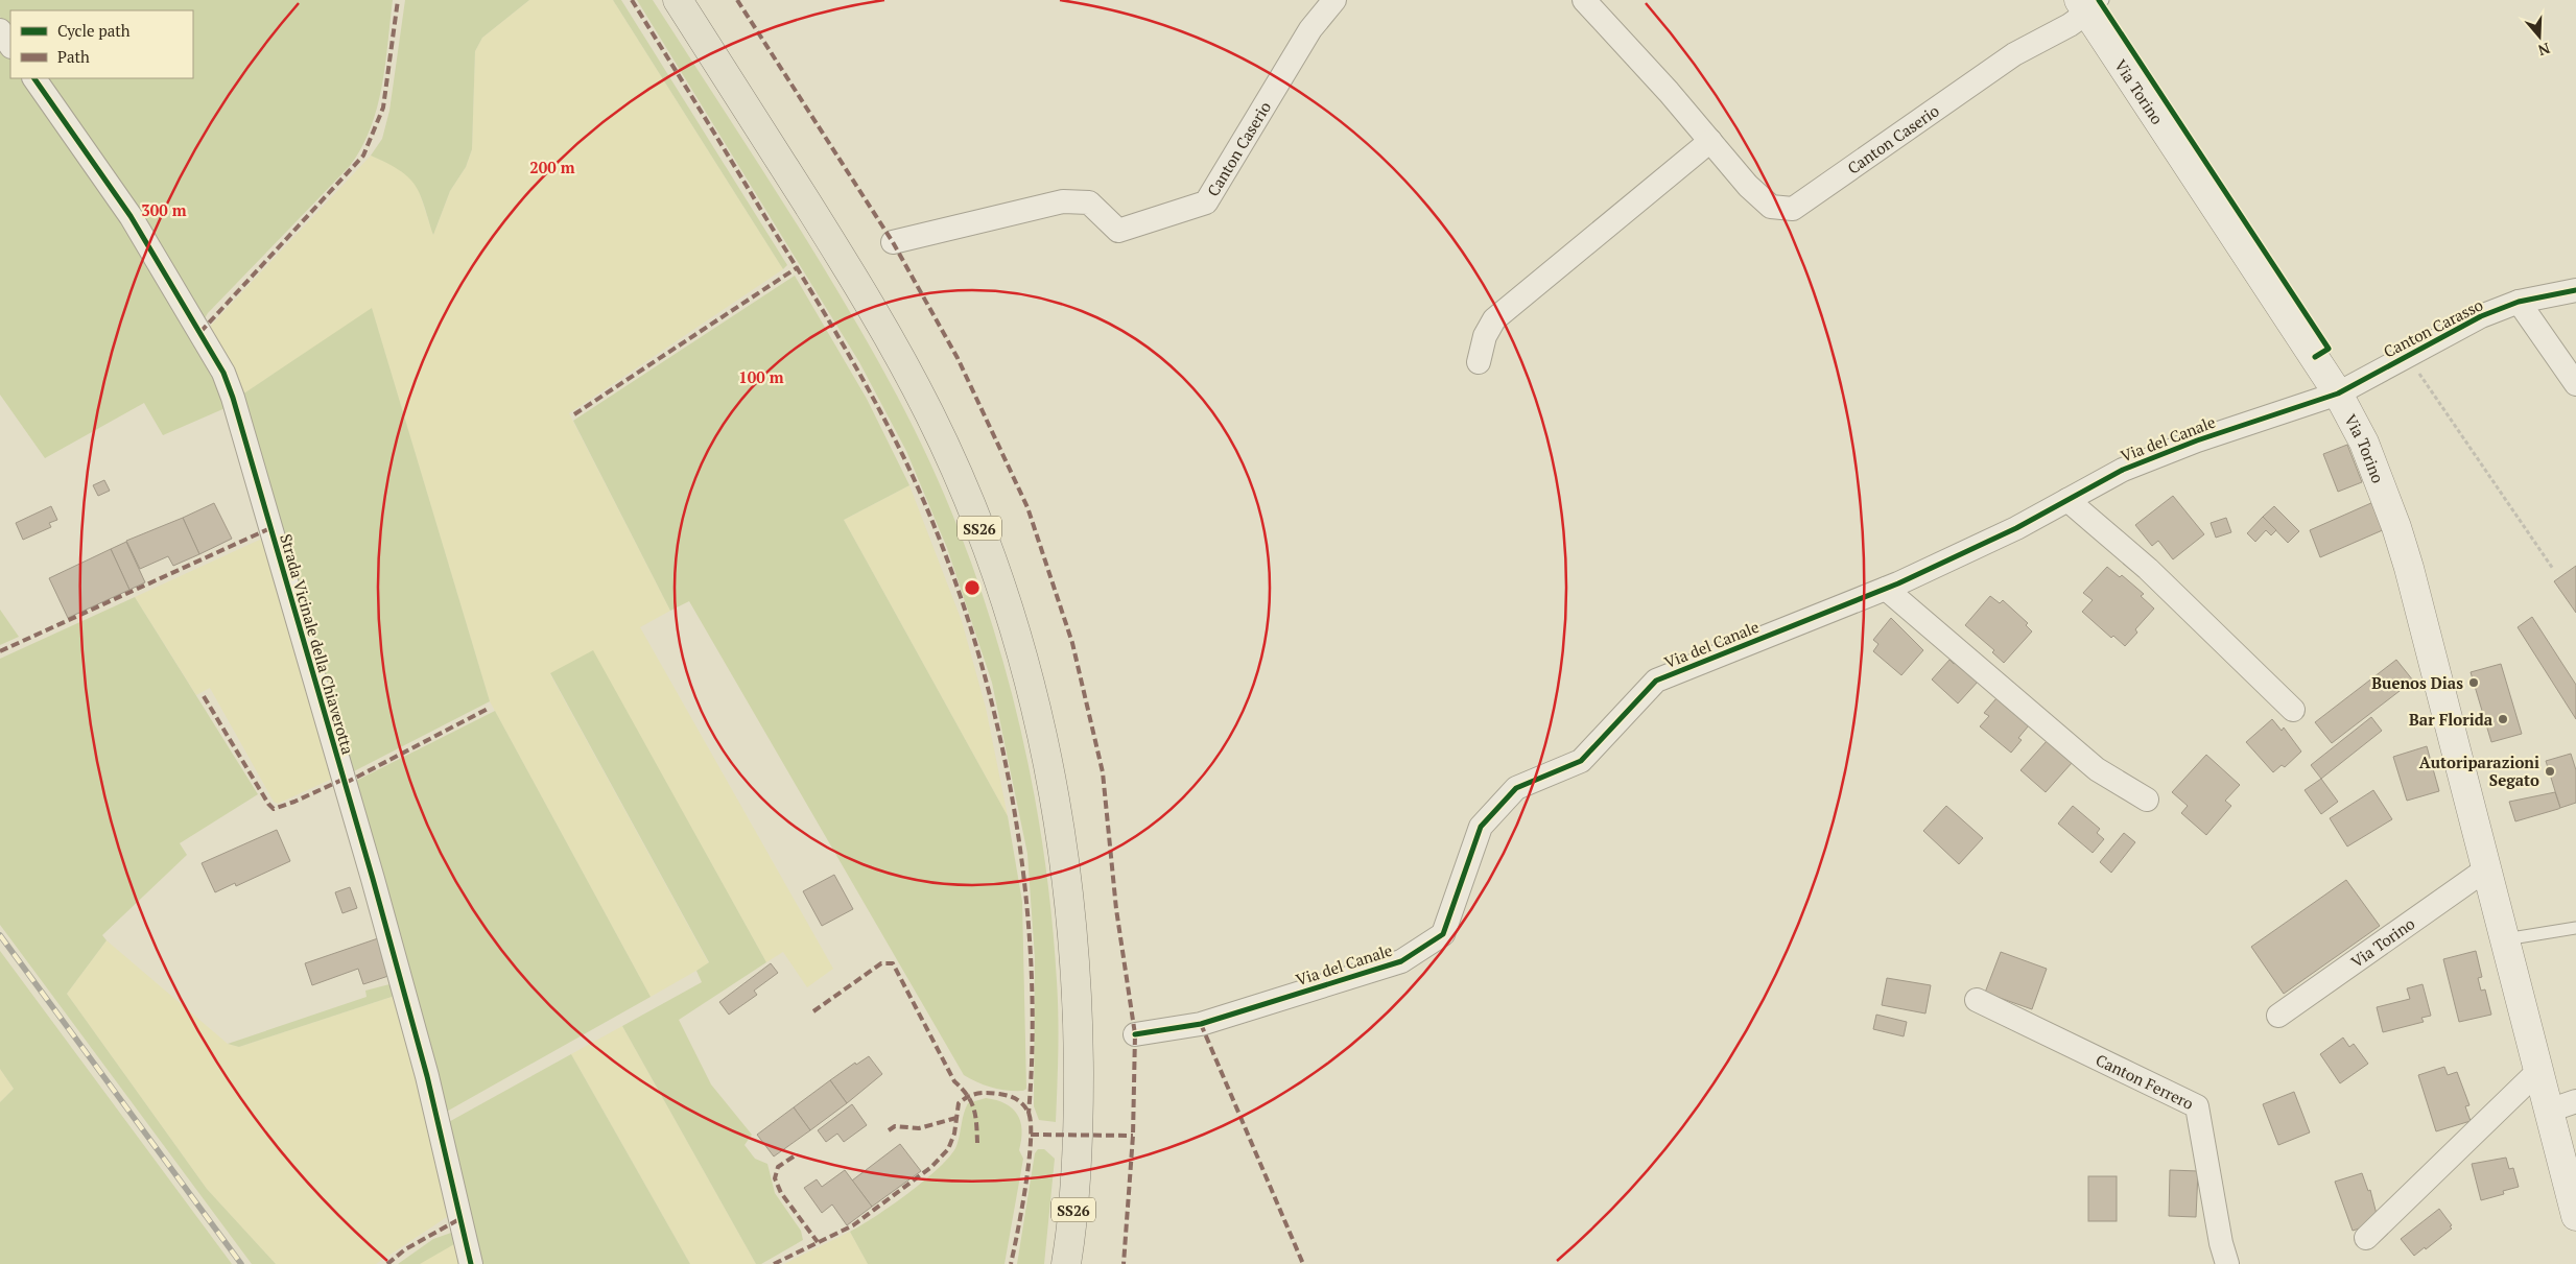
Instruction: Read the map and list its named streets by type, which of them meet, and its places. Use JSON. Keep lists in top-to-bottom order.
{
  "streets": {
    "main road": ["SS26"],
    "street": [
      "Via Torino",
      "Canton Caserio",
      "Canton Carasso",
      "Via del Canale",
      "Strada Vicinale della Chiaverotta",
      "Canton Ferrero"
    ]
  },
  "crossings": [
    ["Via Torino", "Canton Caserio"],
    ["Via Torino", "Canton Carasso"],
    ["Via Torino", "Via del Canale"],
    ["Canton Carasso", "Via del Canale"]
  ],
  "places": ["Buenos Dias", "Bar Florida", "Autoriparazioni Segato"],
  "legend": ["Cycle path", "Path"],
  "north": "bottom",
  "rings": ["200 m", "300 m", "100 m"]
}
